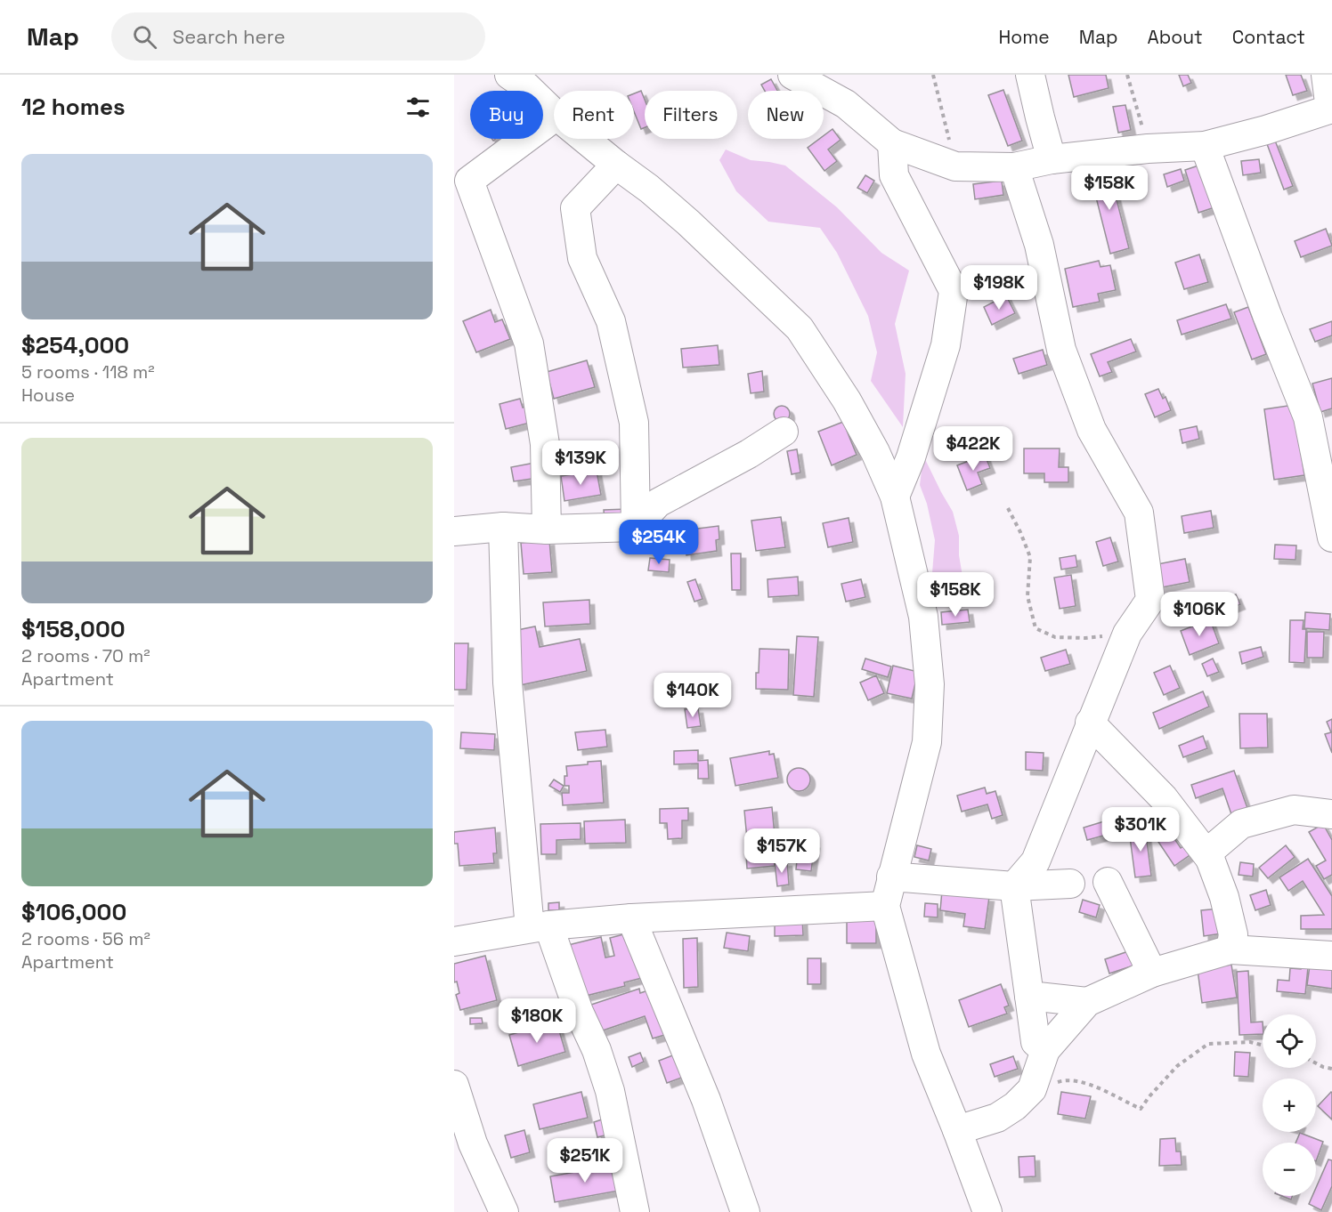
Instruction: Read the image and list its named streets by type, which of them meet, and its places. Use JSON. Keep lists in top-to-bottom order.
{
  "page": {
    "header": "Map",
    "search": "Search here",
    "nav": [
      "Home",
      "Map",
      "About",
      "Contact"
    ],
    "heading": "12 homes",
    "chip": [
      "Buy",
      "Rent",
      "Filters",
      "New"
    ],
    "list": [
      {
        "name": "$254,000",
        "note": "5 rooms · 118 m² · House"
      },
      {
        "name": "$158,000",
        "note": "2 rooms · 70 m² · Apartment"
      },
      {
        "name": "$106,000",
        "note": "2 rooms · 56 m² · Apartment"
      }
    ],
    "price": [
      "$158K",
      "$198K",
      "$422K",
      "$139K",
      "$254K",
      "$158K",
      "$106K",
      "$140K",
      "$301K",
      "$157K",
      "$180K",
      "$251K"
    ],
    "map_buttons": ["+", "−"]
  }
}
